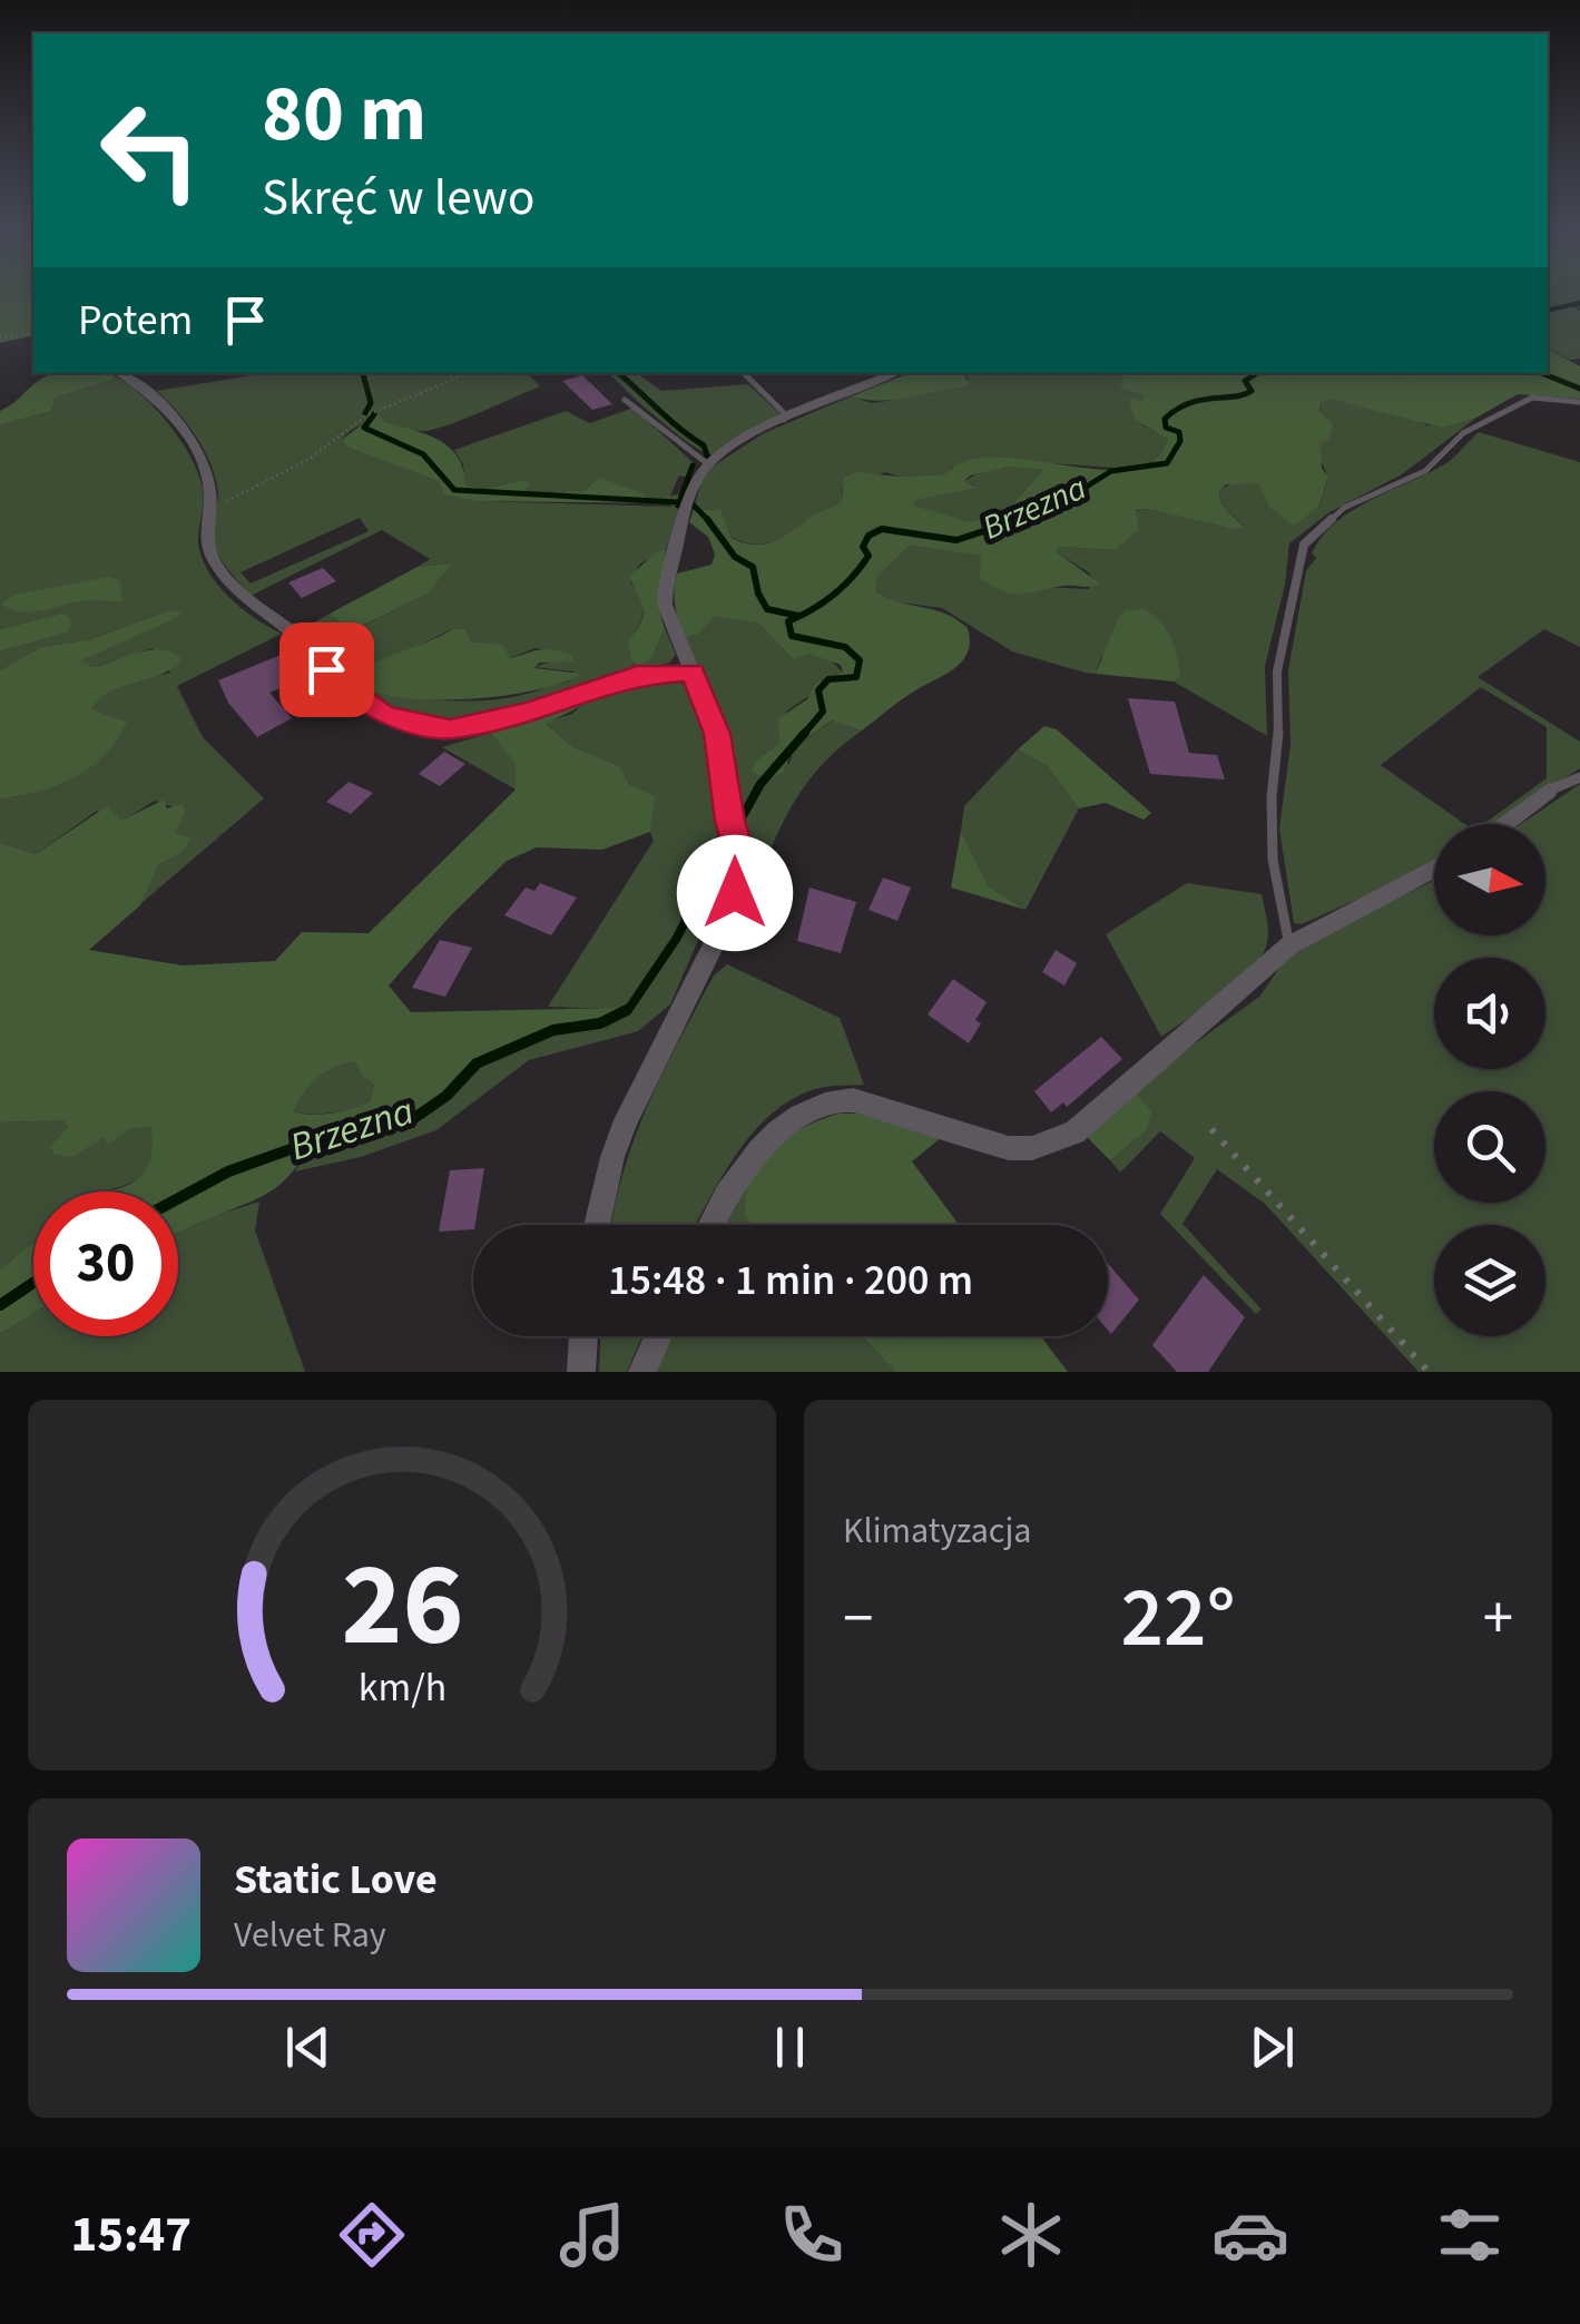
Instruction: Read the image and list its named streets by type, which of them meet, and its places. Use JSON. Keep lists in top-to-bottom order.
{
  "water": ["Brzezna"],
  "north": "right",
  "page": {
    "turn": ["80 m", "Skręć w lewo"],
    "then": "Potem",
    "limit": "30",
    "trip": "15:48 · 1 min · 200 m",
    "tile": "Klimatyzacja",
    "heat": ["−", "22°", "+"],
    "song": ["Static Love", "Velvet Ray"],
    "tabs": "15:47",
    "gauge": ["26", "km/h"]
  }
}
